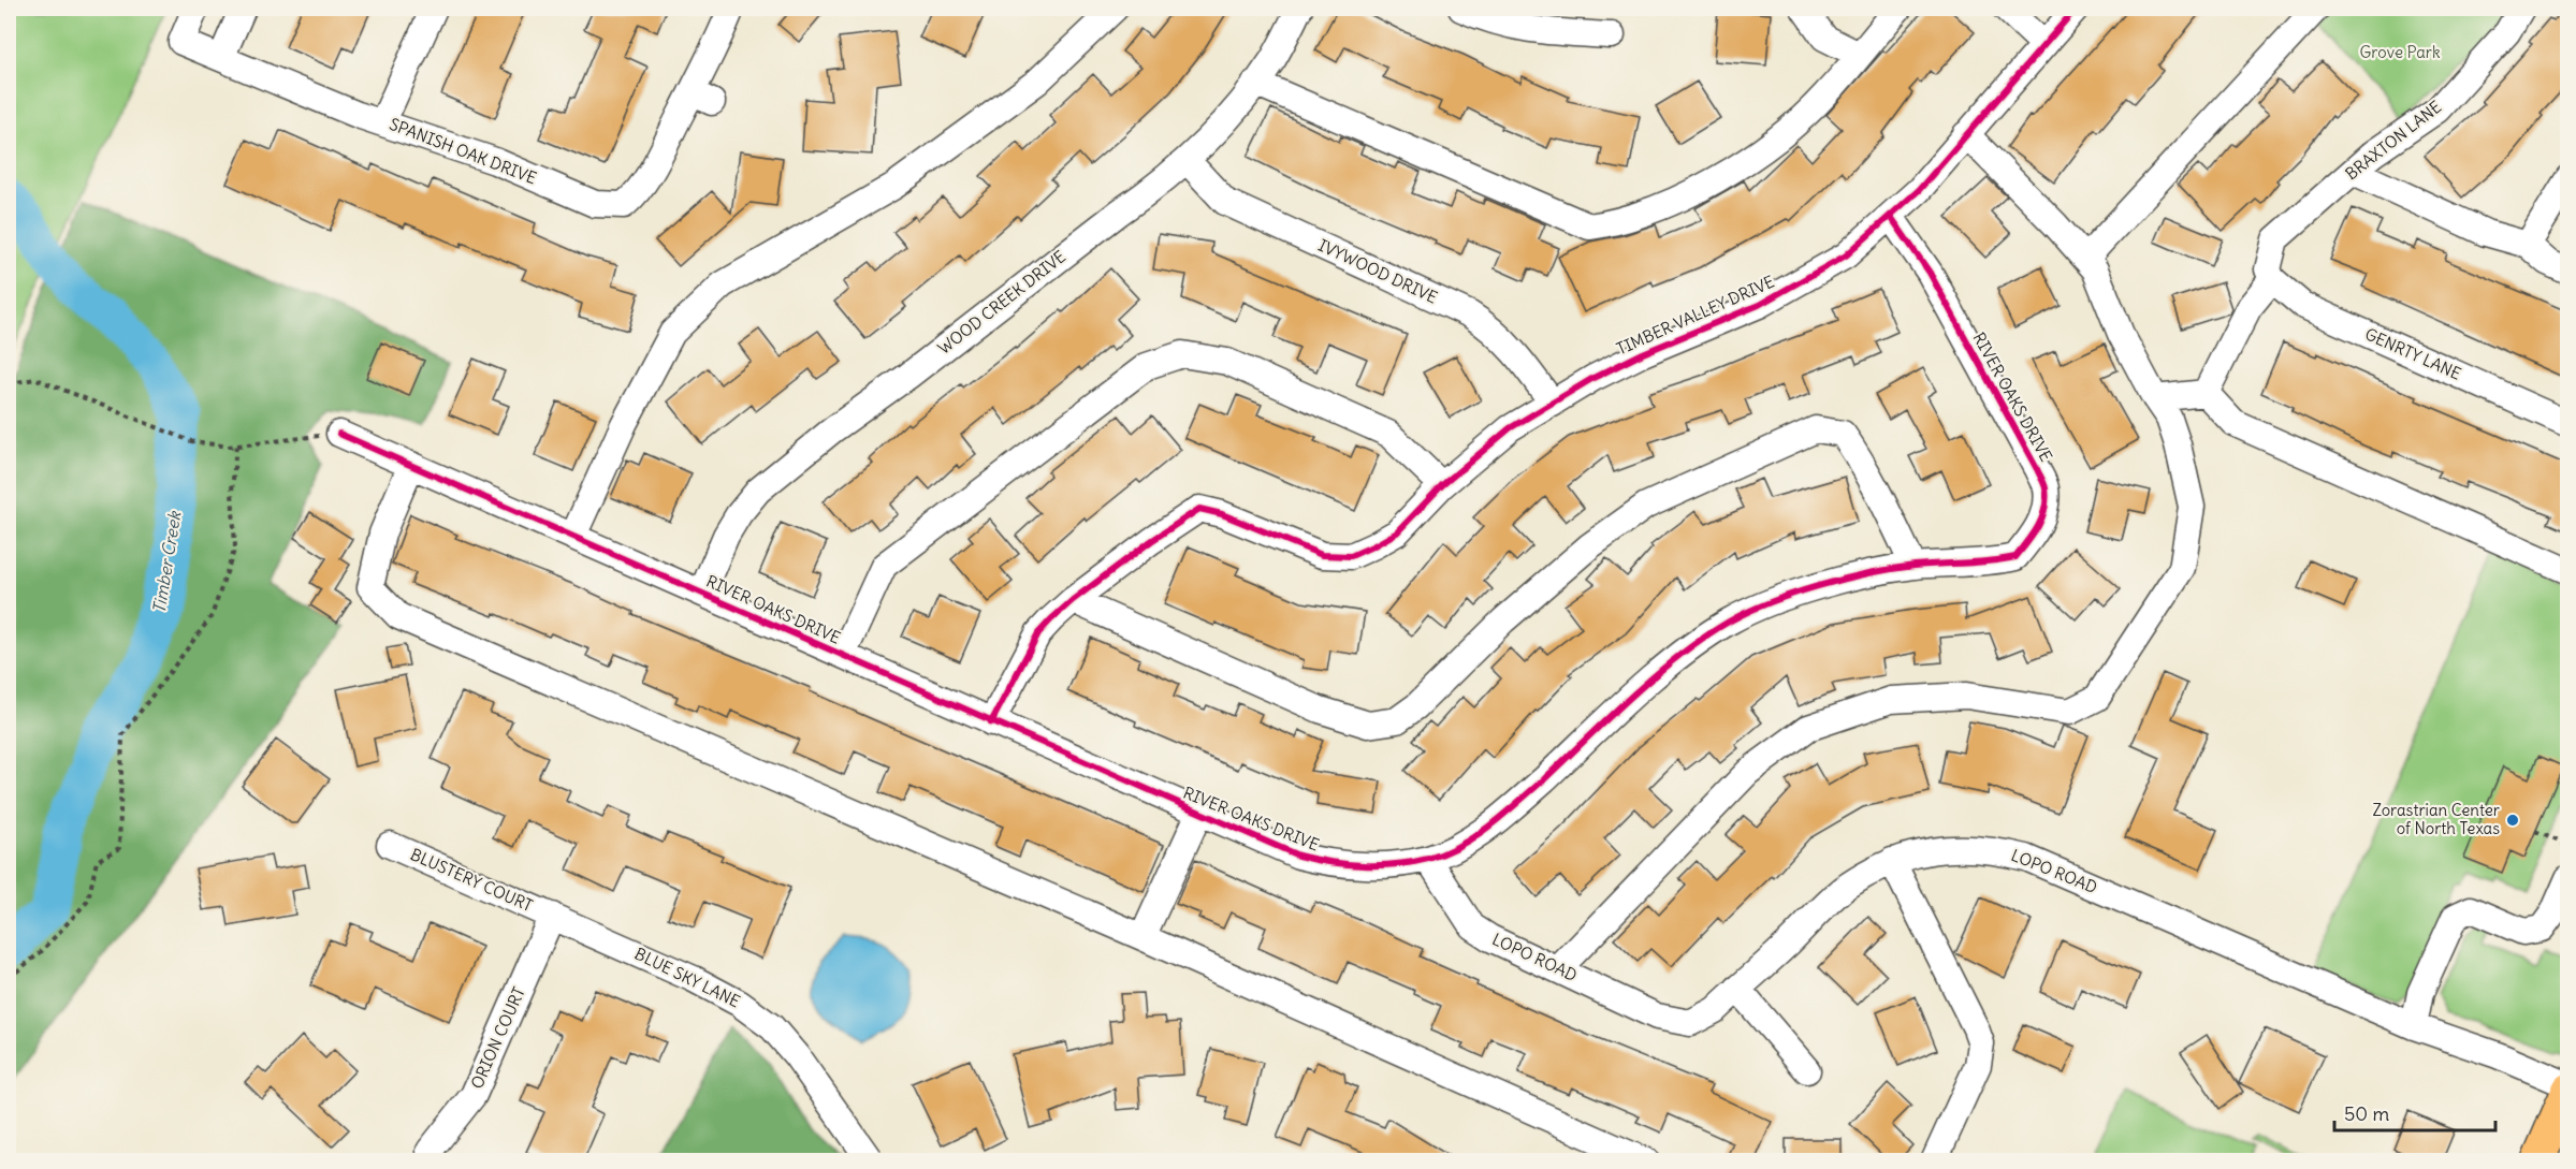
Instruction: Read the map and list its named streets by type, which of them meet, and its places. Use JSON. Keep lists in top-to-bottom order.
{
  "streets": {
    "street": [
      "BRAXTON LANE",
      "SPANISH OAK DRIVE",
      "IVYWOOD DRIVE",
      "WOOD CREEK DRIVE",
      "TIMBER VALLEY DRIVE",
      "GENRTY LANE",
      "RIVER OAKS DRIVE",
      "LOPO ROAD",
      "BLUSTERY COURT",
      "BLUE SKY LANE",
      "ORION COURT"
    ]
  },
  "crossings": [
    ["BRAXTON LANE", "GENRTY LANE"],
    ["IVYWOOD DRIVE", "WOOD CREEK DRIVE"],
    ["IVYWOOD DRIVE", "TIMBER VALLEY DRIVE"],
    ["WOOD CREEK DRIVE", "RIVER OAKS DRIVE"],
    ["TIMBER VALLEY DRIVE", "RIVER OAKS DRIVE"],
    ["RIVER OAKS DRIVE", "LOPO ROAD"],
    ["BLUSTERY COURT", "BLUE SKY LANE"],
    ["BLUSTERY COURT", "ORION COURT"],
    ["BLUE SKY LANE", "ORION COURT"]
  ],
  "water": ["Timber Creek"],
  "parks": ["Grove Park"],
  "places": ["Zorastrian Center of North Texas"],
  "scale_bar": "50 m"
}
